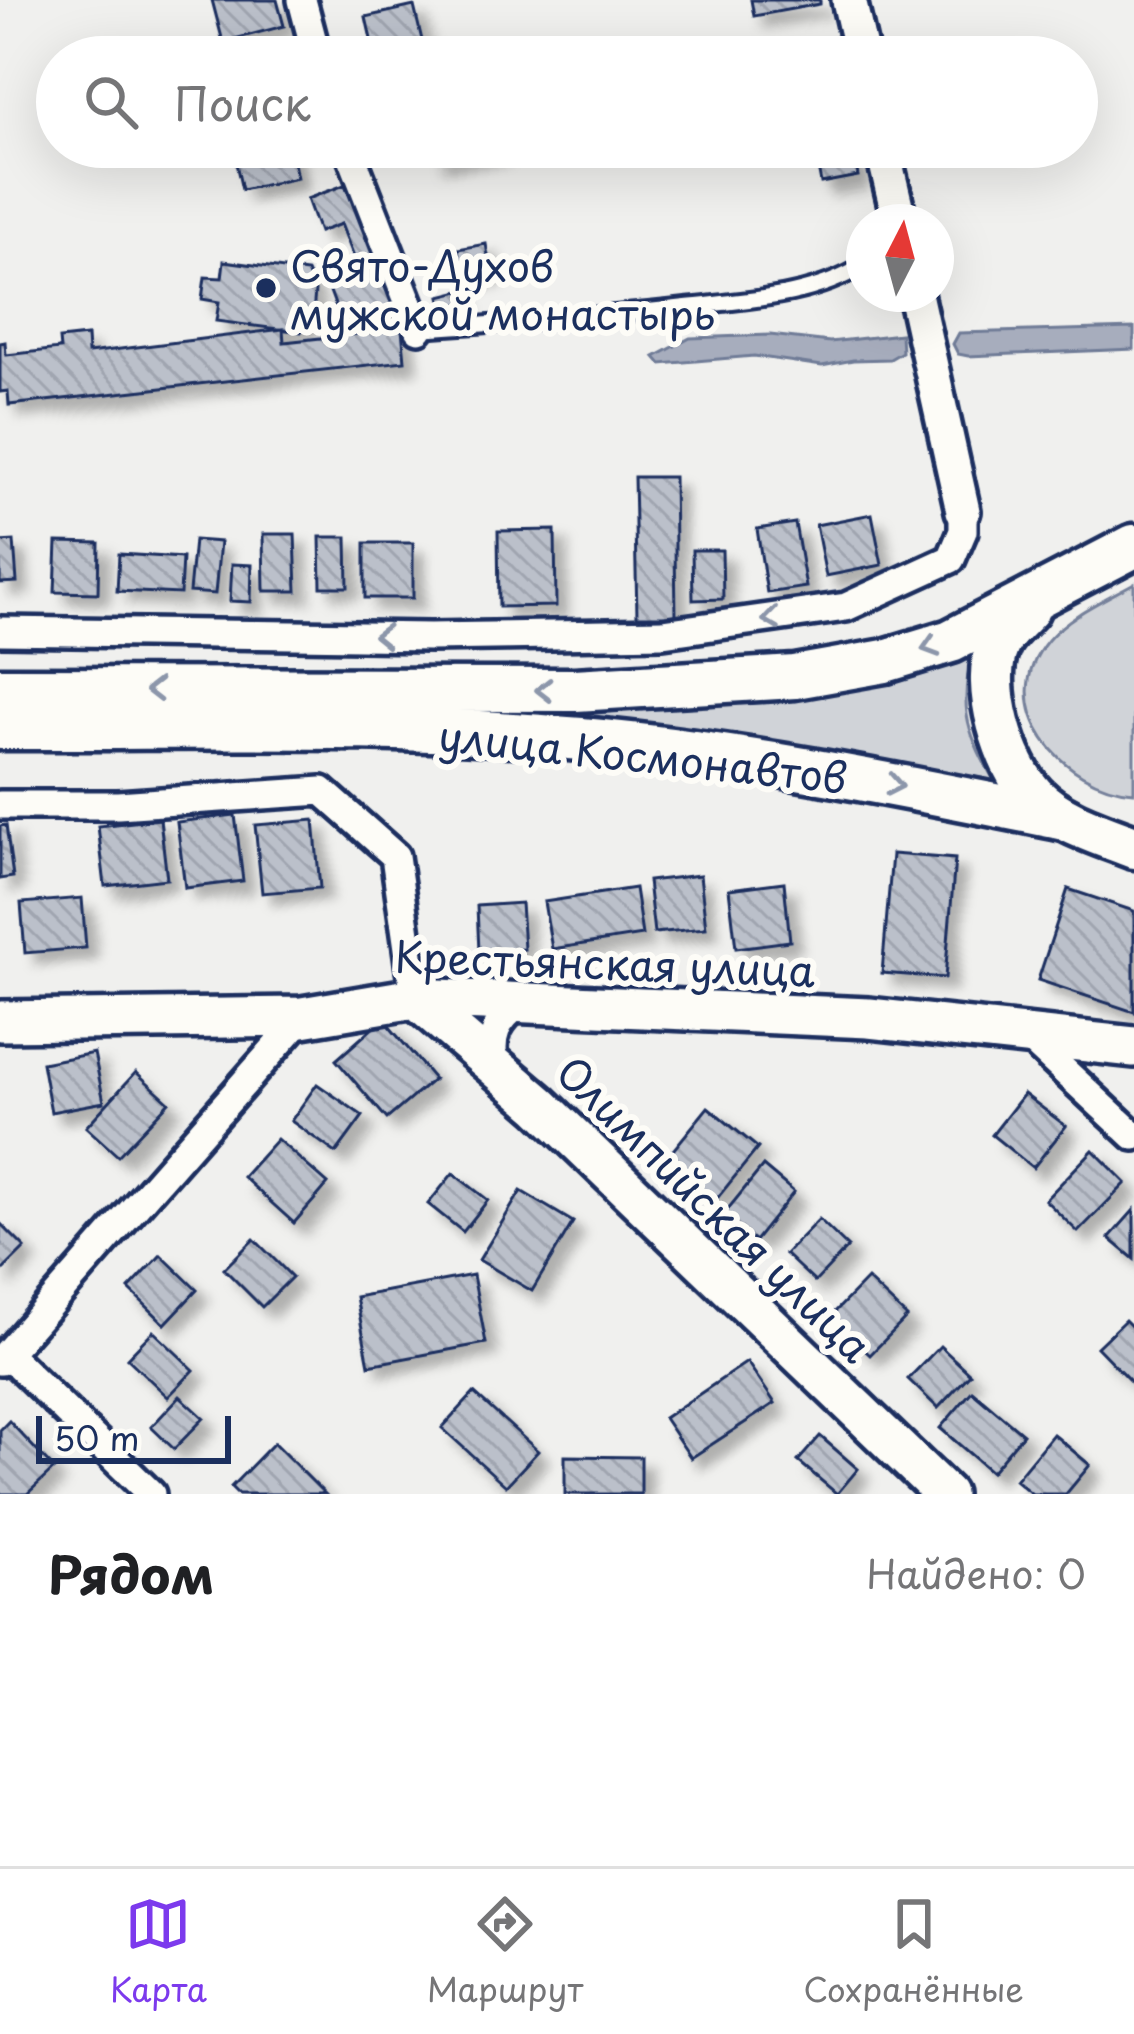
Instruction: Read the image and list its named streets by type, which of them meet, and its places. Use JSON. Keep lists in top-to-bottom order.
{
  "streets": {
    "main road": ["улица Космонавтов", "Крестьянская улица", "Олимпийская улица"]
  },
  "crossings": [
    ["Крестьянская улица", "Олимпийская улица"]
  ],
  "places": ["Свято-Духов мужской монастырь"],
  "scale_bar": "50 m",
  "north": "top",
  "page": {
    "search": "Поиск",
    "scale": "50 m",
    "heading": ["Рядом", "Найдено: 0"],
    "nav": ["Карта", "Маршрут", "Сохранённые"]
  }
}
